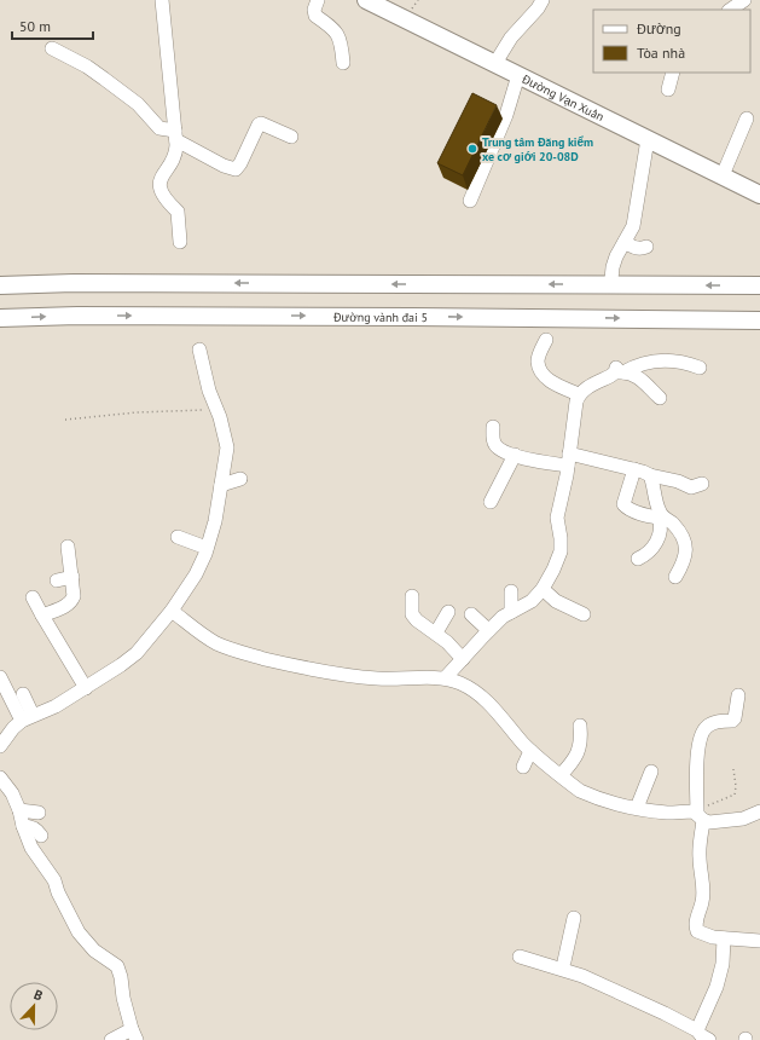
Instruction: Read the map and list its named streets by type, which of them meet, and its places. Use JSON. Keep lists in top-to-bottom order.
{
  "streets": {
    "main road": ["Đường Vạn Xuân", "Đường vành đai 5"]
  },
  "places": ["Trung tâm Đăng kiểm xe cơ giới 20-08D"],
  "legend": ["Đường", "Tòa nhà"],
  "scale_bar": "50 m",
  "north": "top"
}
